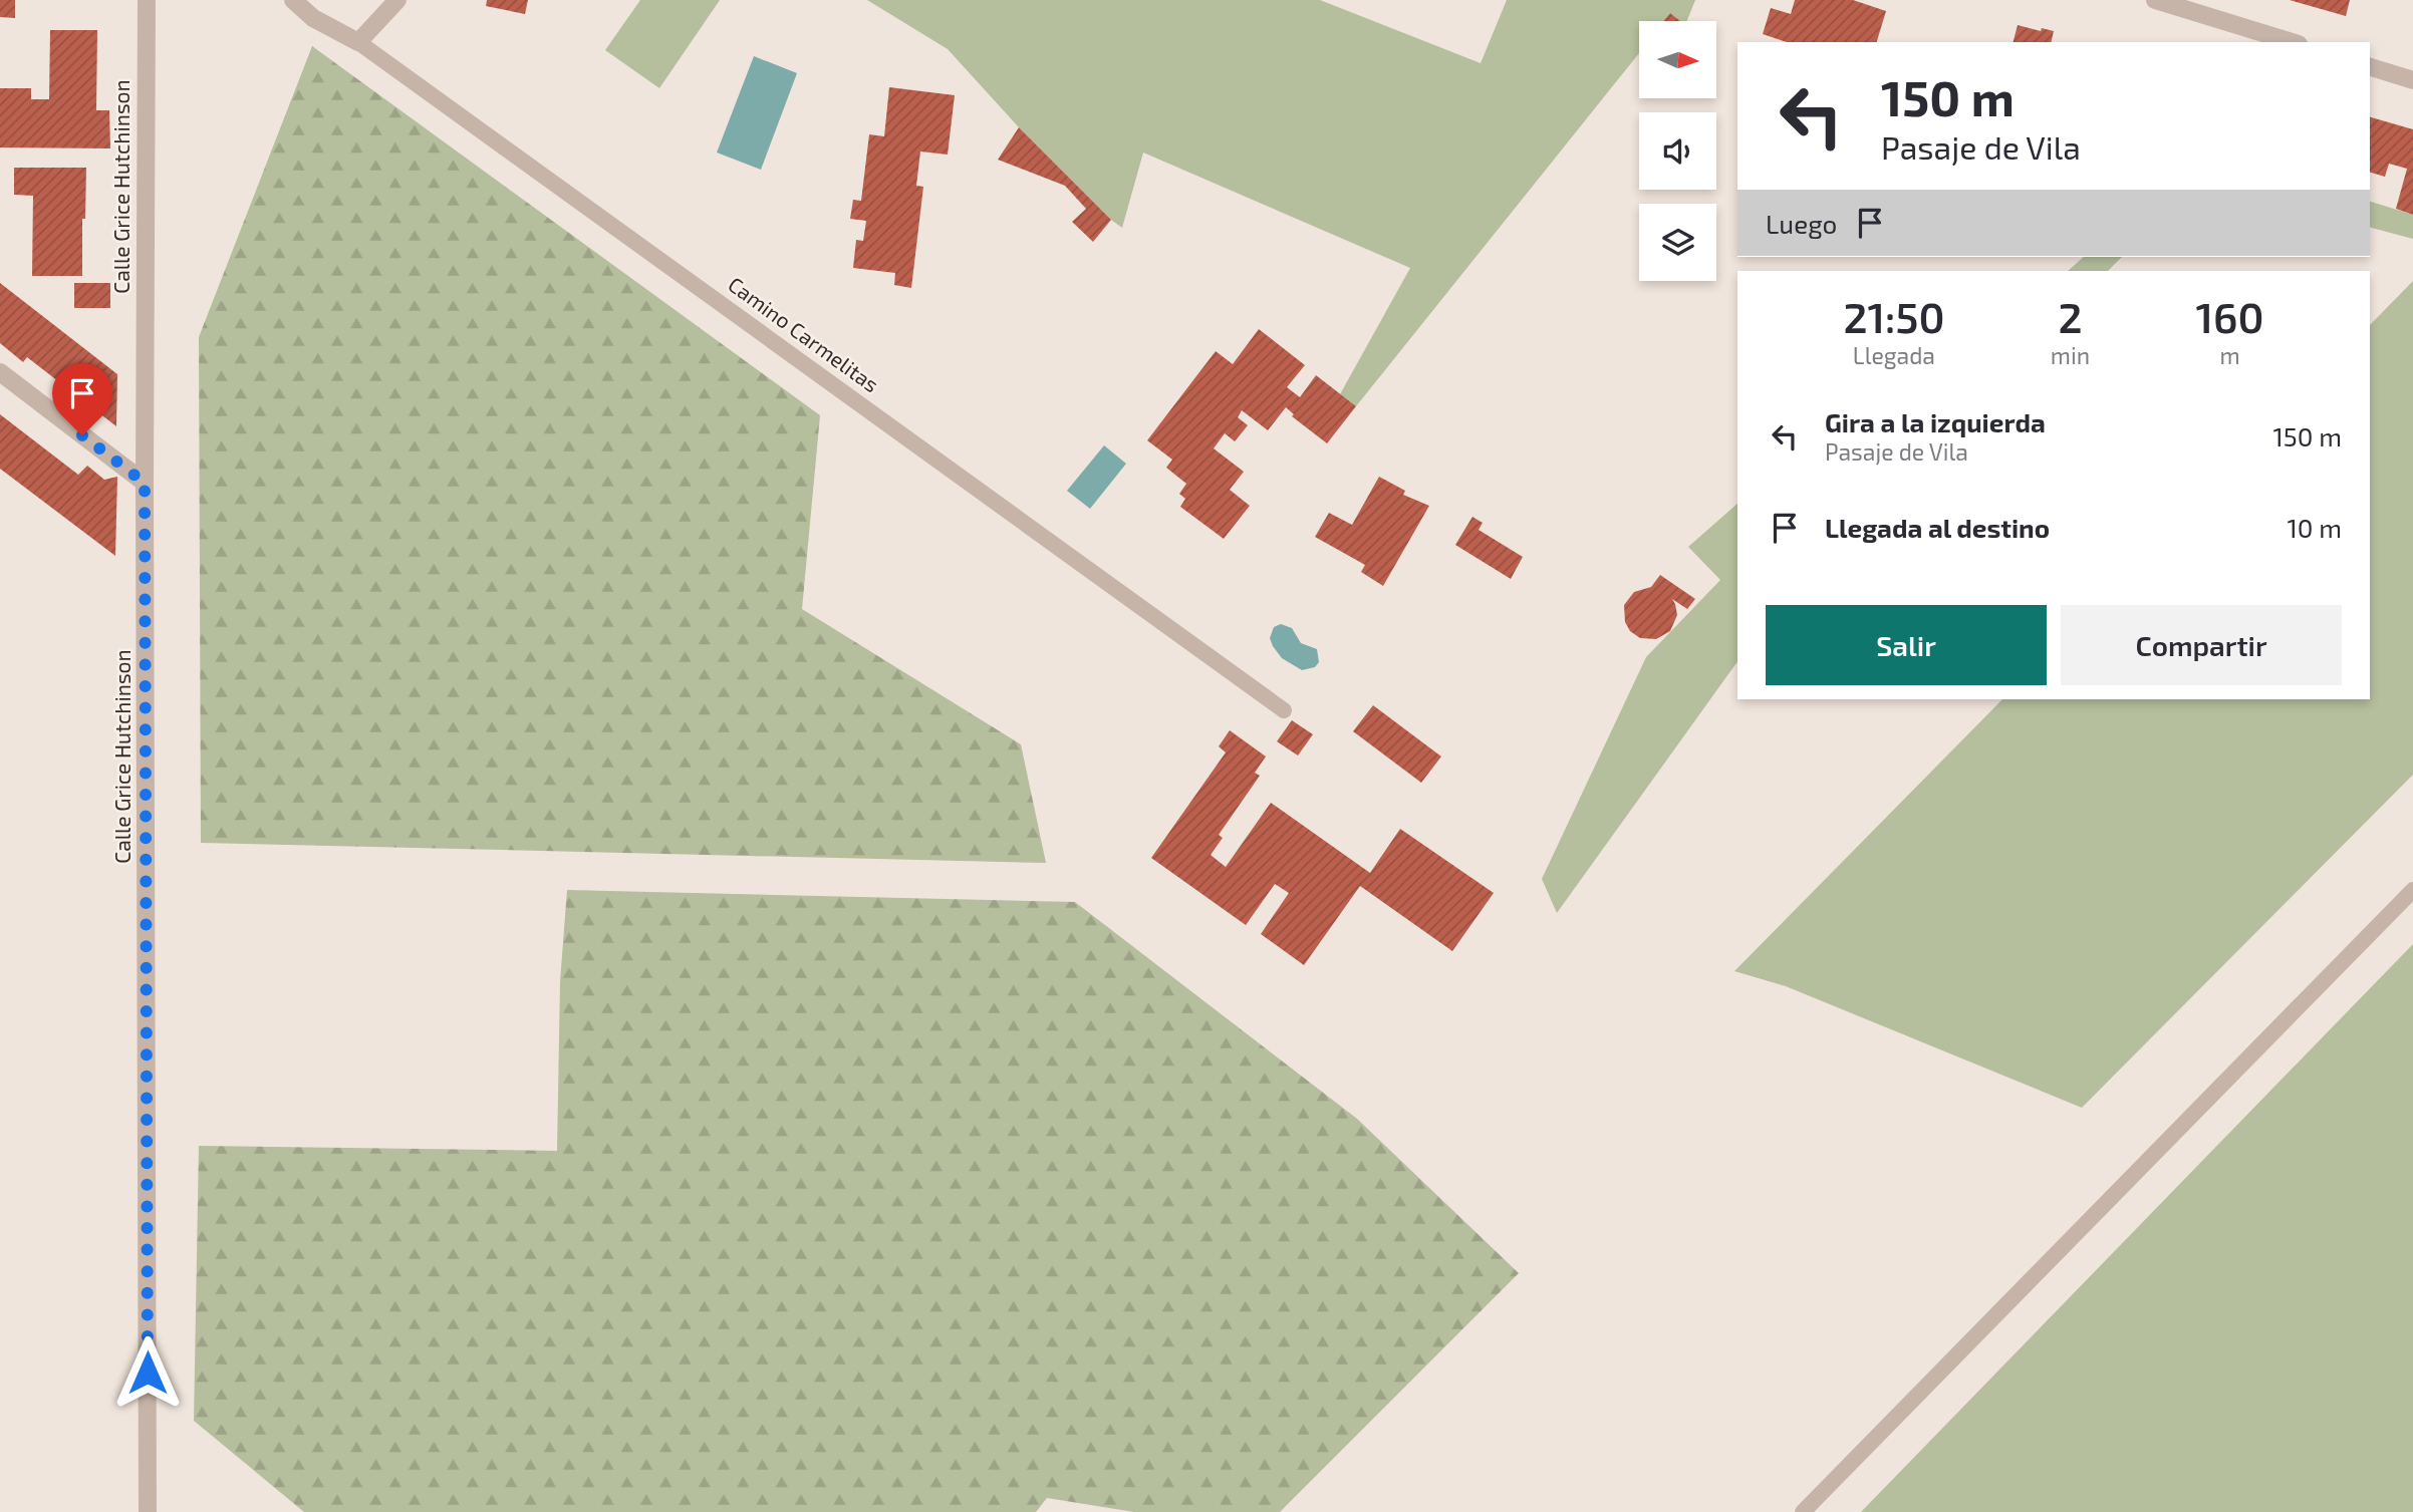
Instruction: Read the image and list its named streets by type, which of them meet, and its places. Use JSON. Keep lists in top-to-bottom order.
{
  "streets": {
    "street": ["Calle Grice Hutchinson", "Camino Carmelitas"]
  },
  "north": "right",
  "page": {
    "turn": ["150 m", "Pasaje de Vila"],
    "then": "Luego",
    "eta": [
      "21:50",
      "Llegada",
      "2",
      "min",
      "160",
      "m"
    ],
    "list": [
      {
        "name": "Gira a la izquierda",
        "note": "Pasaje de Vila",
        "value": "150 m"
      },
      {
        "name": "Llegada al destino",
        "value": "10 m"
      }
    ],
    "buttons": ["Salir", "Compartir"]
  }
}
